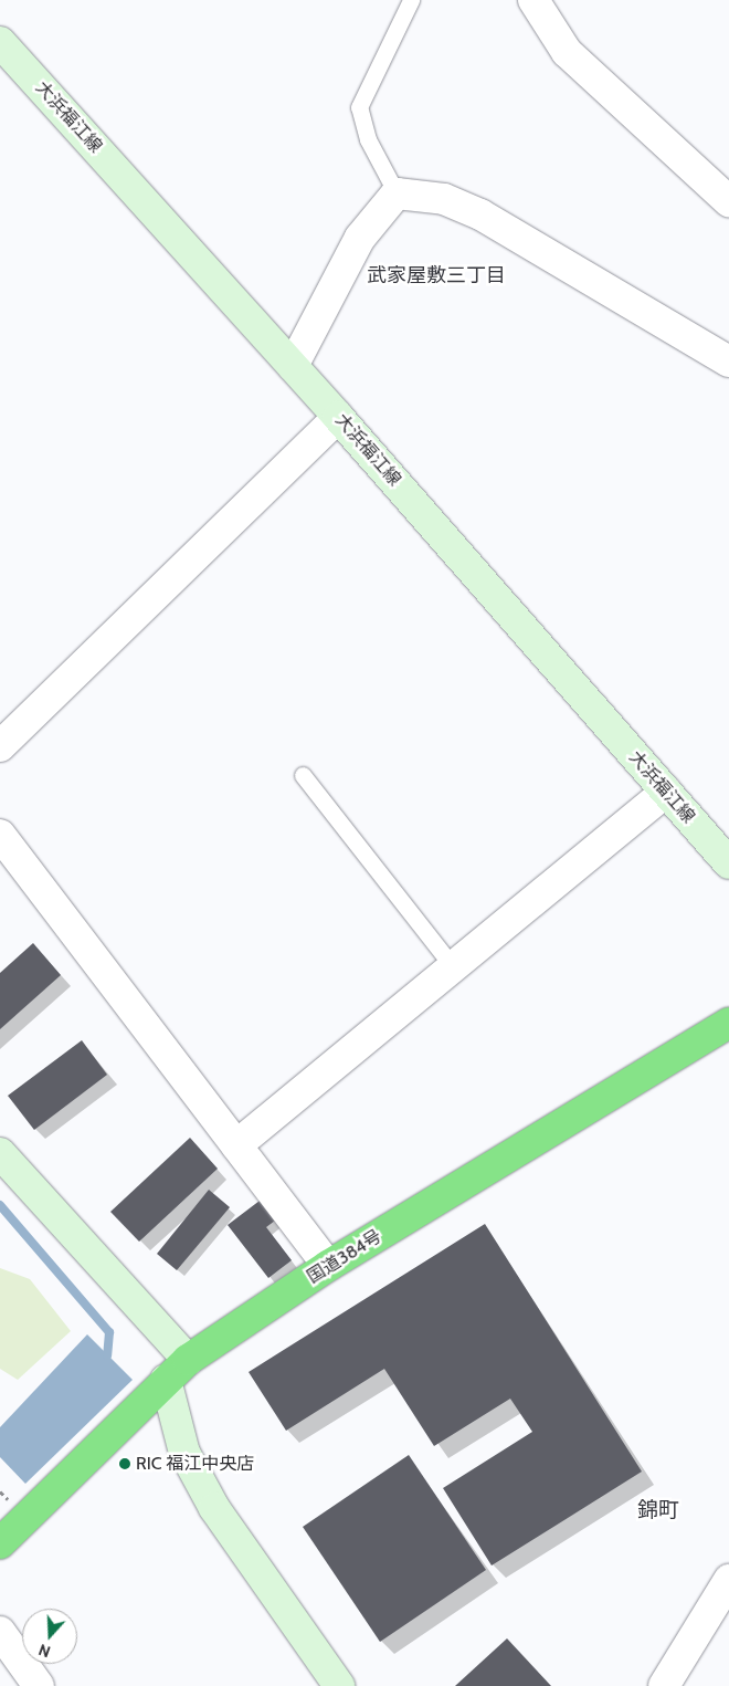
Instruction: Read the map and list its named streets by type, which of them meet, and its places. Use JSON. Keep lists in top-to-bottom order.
{
  "streets": {
    "highway": ["国道384号"],
    "main road": ["大浜福江線"]
  },
  "districts": ["武家屋敷三丁目", "錦町"],
  "places": ["RIC 福江中央店"],
  "north": "bottom"
}
